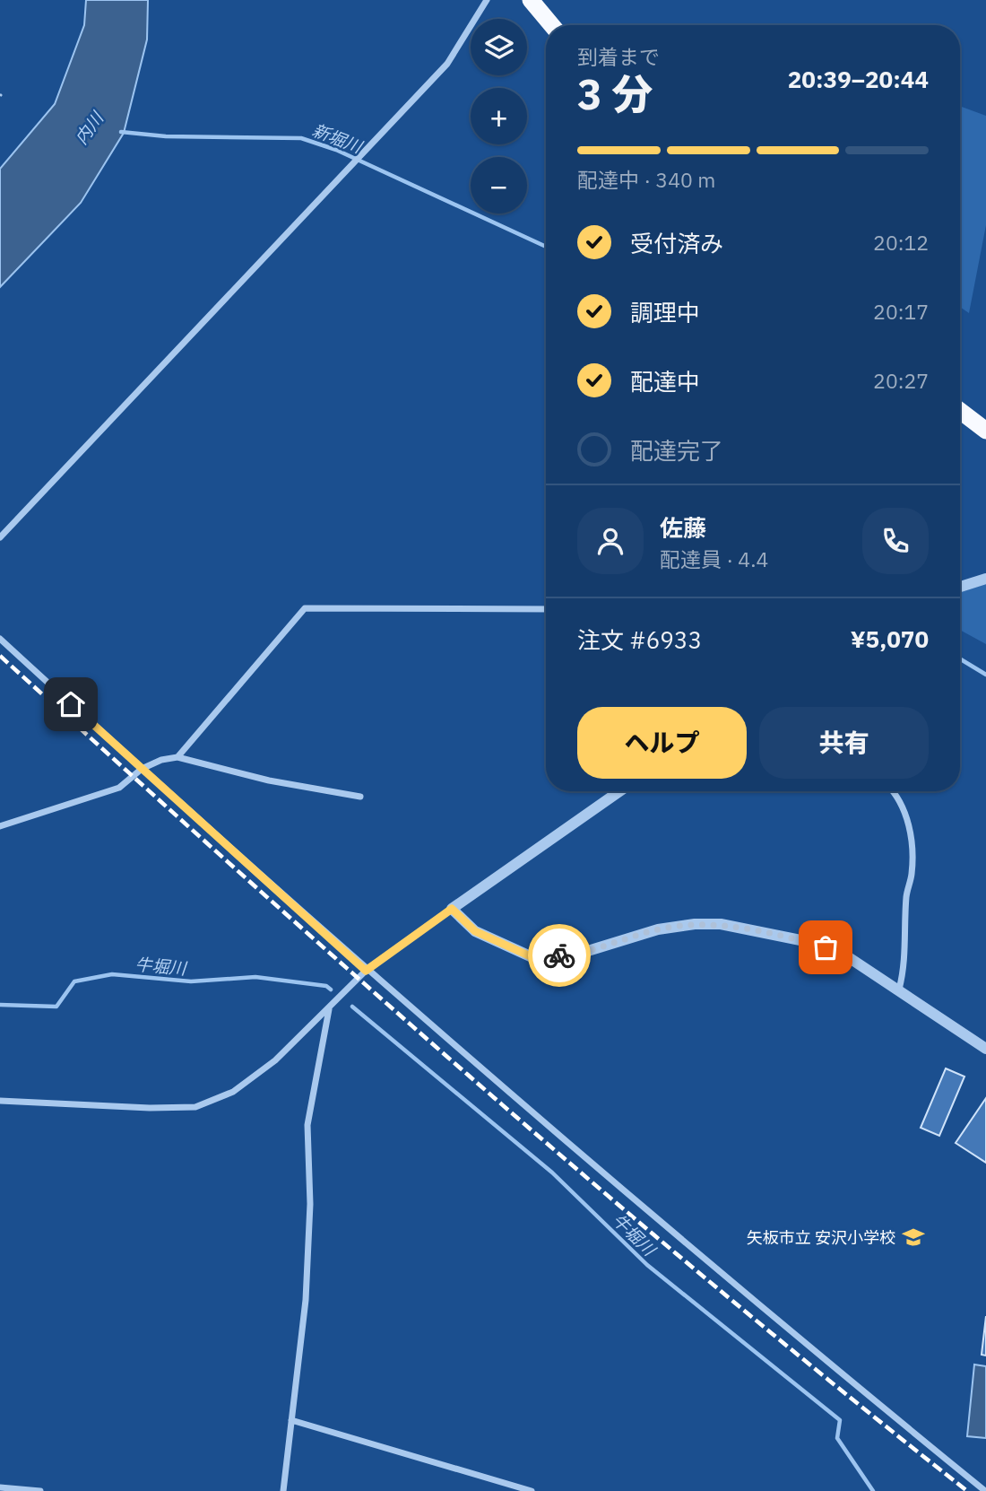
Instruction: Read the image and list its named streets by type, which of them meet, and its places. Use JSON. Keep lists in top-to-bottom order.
{
  "water": ["内川", "新堀川", "牛堀川"],
  "places": {
    "school or university": ["矢板市立 安沢小学校"]
  },
  "page": {
    "map_buttons": ["+", "−"],
    "heading": ["3 分", "到着まで", "20:39–20:44"],
    "panel": [
      "佐藤",
      "配達員 · 4.4",
      "注文 #6933",
      "¥5,070"
    ],
    "bar": "配達中 · 340 m",
    "list": [
      ["受付済み", "20:12"],
      ["調理中", "20:17"],
      ["配達中", "20:27"],
      "配達完了"
    ],
    "buttons": ["ヘルプ", "共有"]
  }
}
